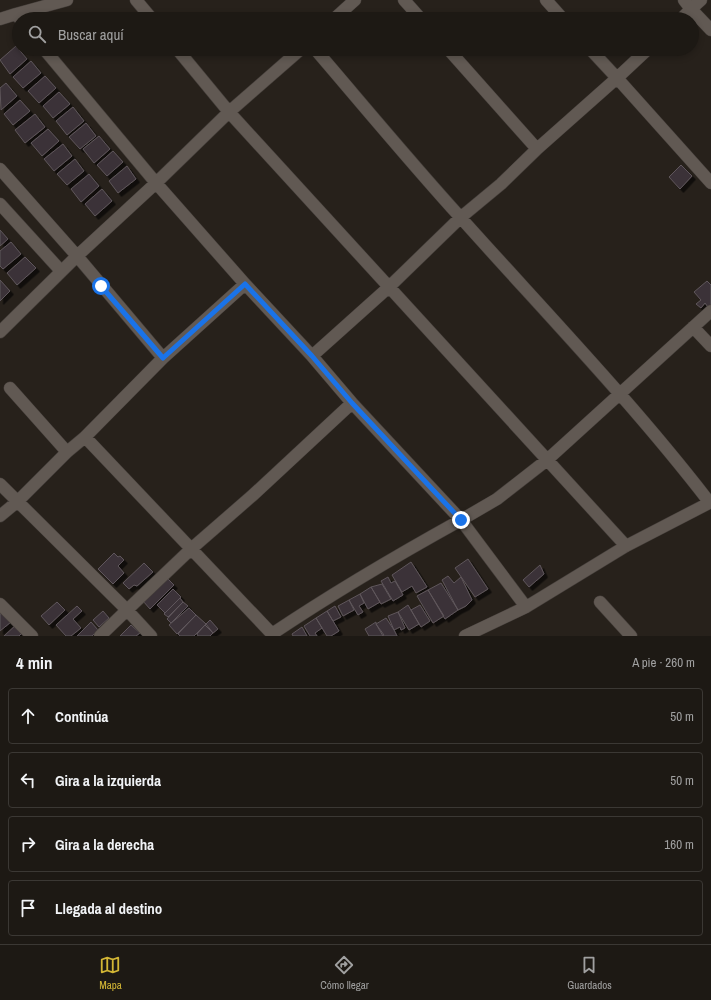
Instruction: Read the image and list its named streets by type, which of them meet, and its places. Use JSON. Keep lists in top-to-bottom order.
{
  "page": {
    "search": "Buscar aquí",
    "heading": ["4 min", "A pie · 260 m"],
    "list": [
      ["Continúa", "50 m"],
      ["Gira a la izquierda", "50 m"],
      ["Gira a la derecha", "160 m"],
      "Llegada al destino"
    ],
    "nav": ["Mapa", "Cómo llegar", "Guardados"]
  }
}
